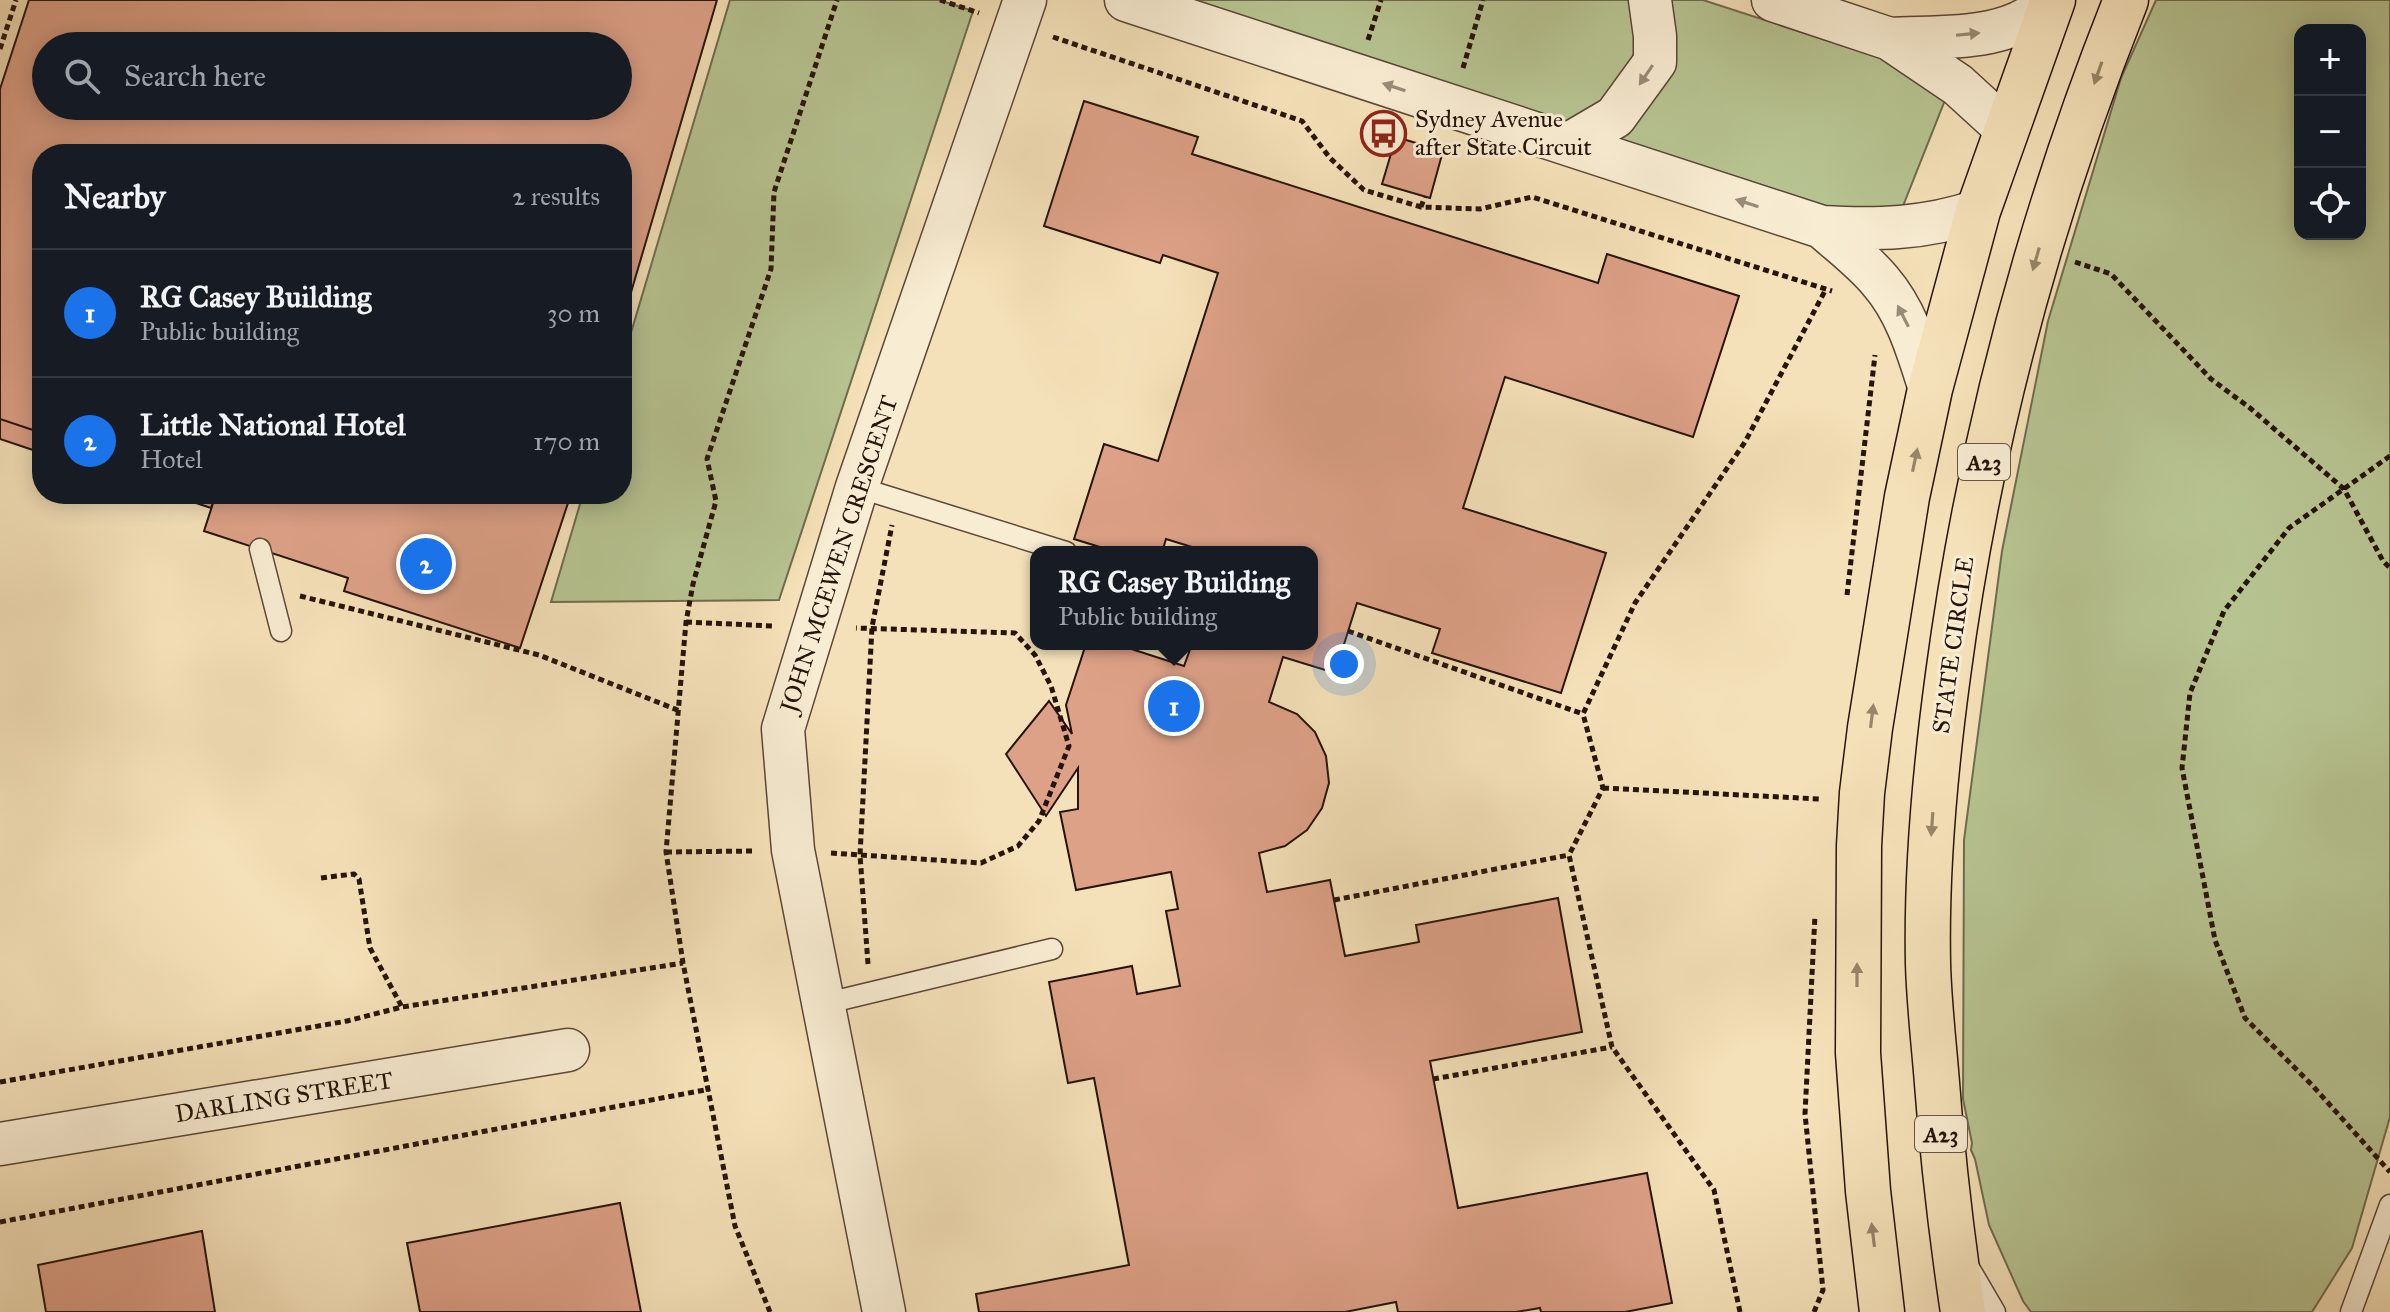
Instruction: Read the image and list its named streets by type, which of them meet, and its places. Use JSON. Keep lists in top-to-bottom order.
{
  "streets": {
    "highway": ["A23", "STATE CIRCLE"],
    "street": ["JOHN MCEWEN CRESCENT", "DARLING STREET"]
  },
  "places": {
    "bus stop": ["Sydney Avenue after State Circuit"]
  },
  "page": {
    "map_buttons": ["+", "−"],
    "search": "Search here",
    "heading": ["Nearby", "2 results"],
    "list": [
      {
        "mark": "1",
        "name": "RG Casey Building",
        "note": "Public building",
        "value": "30 m"
      },
      {
        "mark": "2",
        "name": "Little National Hotel",
        "note": "Hotel",
        "value": "170 m"
      }
    ],
    "pins": ["2", "1"],
    "popup": ["RG Casey Building", "Public building"]
  }
}
